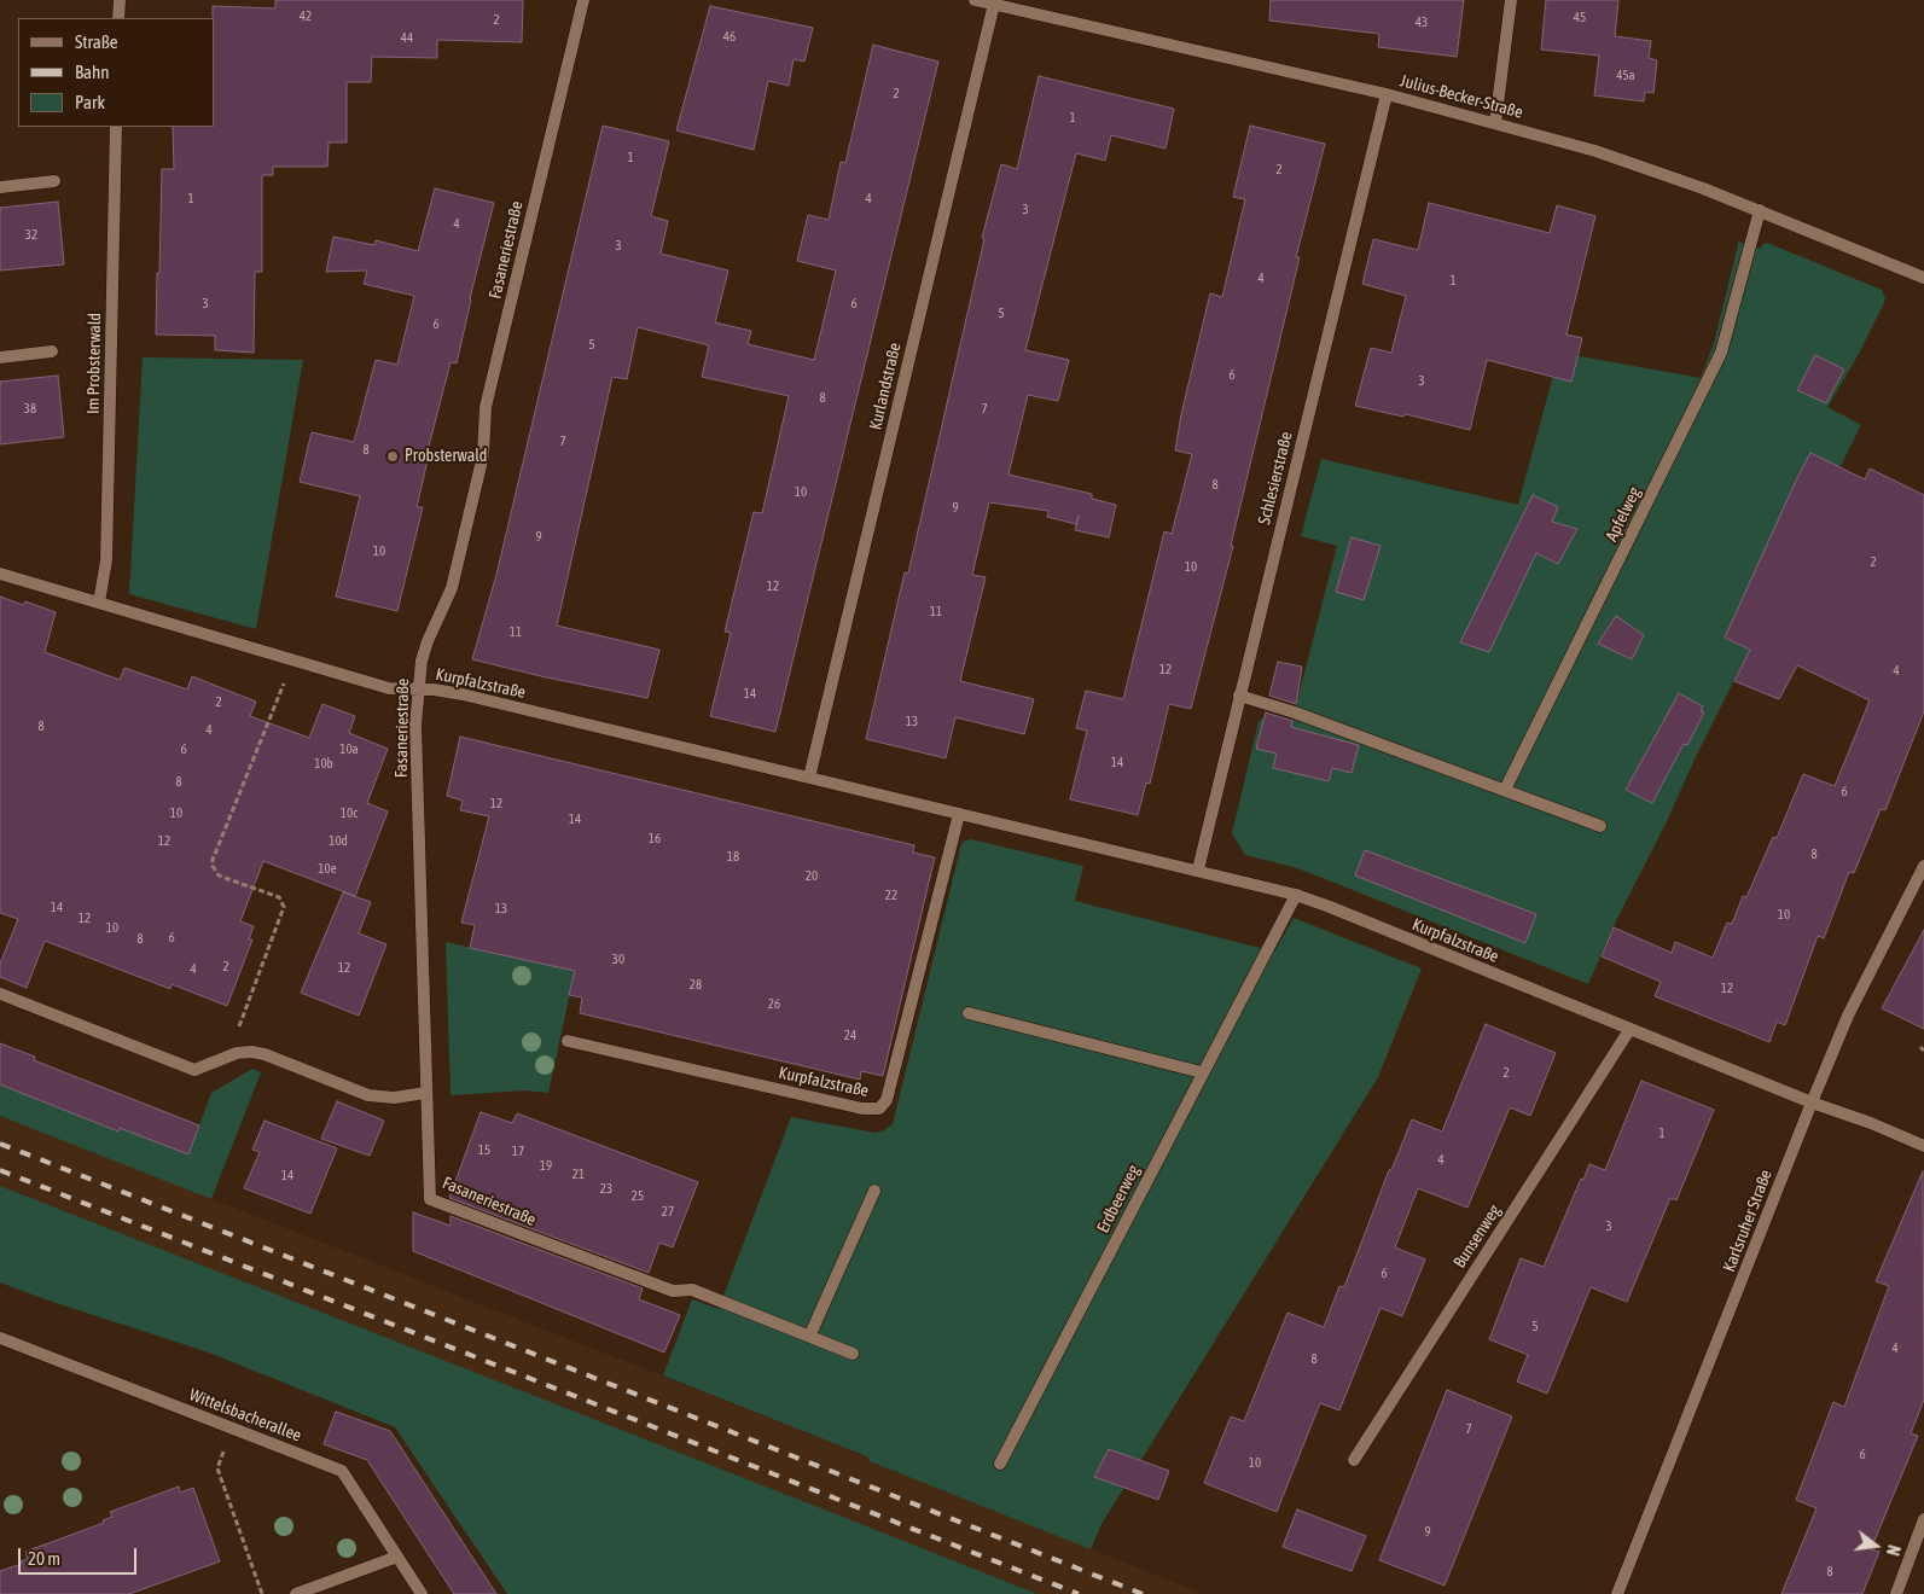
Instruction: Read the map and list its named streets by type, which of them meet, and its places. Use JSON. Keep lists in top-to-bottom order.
{
  "streets": {
    "street": [
      "Julius-Becker-Straße",
      "Fasaneriestraße",
      "Im Probsterwald",
      "Kurlandstraße",
      "Schlesierstraße",
      "Apfelweg",
      "Kurpfalzstraße",
      "Erdbeerweg",
      "Karlsruher Straße",
      "Bunsenweg",
      "Wittelsbacherallee"
    ]
  },
  "crossings": [
    ["Julius-Becker-Straße", "Kurlandstraße"],
    ["Julius-Becker-Straße", "Schlesierstraße"],
    ["Julius-Becker-Straße", "Apfelweg"],
    ["Fasaneriestraße", "Kurpfalzstraße"],
    ["Im Probsterwald", "Kurpfalzstraße"],
    ["Kurlandstraße", "Kurpfalzstraße"],
    ["Schlesierstraße", "Kurpfalzstraße"],
    ["Kurpfalzstraße", "Erdbeerweg"],
    ["Kurpfalzstraße", "Karlsruher Straße"],
    ["Kurpfalzstraße", "Bunsenweg"]
  ],
  "places": ["Probsterwald"],
  "house_numbers": [
    "42",
    "45",
    "2",
    "43",
    "46",
    "44",
    "45a",
    "2",
    "1",
    "1",
    "2",
    "1",
    "4",
    "3",
    "4",
    "32",
    "3",
    "4",
    "1",
    "3",
    "6",
    "5",
    "6",
    "5",
    "6",
    "3",
    "8",
    "38",
    "7",
    "7",
    "8",
    "8",
    "10",
    "9",
    "9",
    "10",
    "2",
    "10",
    "12",
    "11",
    "11",
    "12",
    "4",
    "14",
    "2",
    "13",
    "8",
    "4",
    "6",
    "10a",
    "14",
    "10b",
    "8",
    "6",
    "12",
    "10",
    "10c",
    "14",
    "16",
    "12",
    "10d",
    "8",
    "18",
    "10e",
    "20",
    "22",
    "14",
    "13",
    "10",
    "12",
    "10",
    "6",
    "8",
    "30",
    "2",
    "12",
    "4",
    "28",
    "12",
    "26",
    "24",
    "2",
    "1",
    "15",
    "17",
    "4",
    "19",
    "21",
    "14",
    "23",
    "25",
    "27",
    "3",
    "6",
    "5",
    "4",
    "8",
    "7",
    "6",
    "10",
    "9",
    "8"
  ],
  "legend": ["Straße", "Bahn", "Park"],
  "scale_bar": "20 m",
  "north": "right"
}
